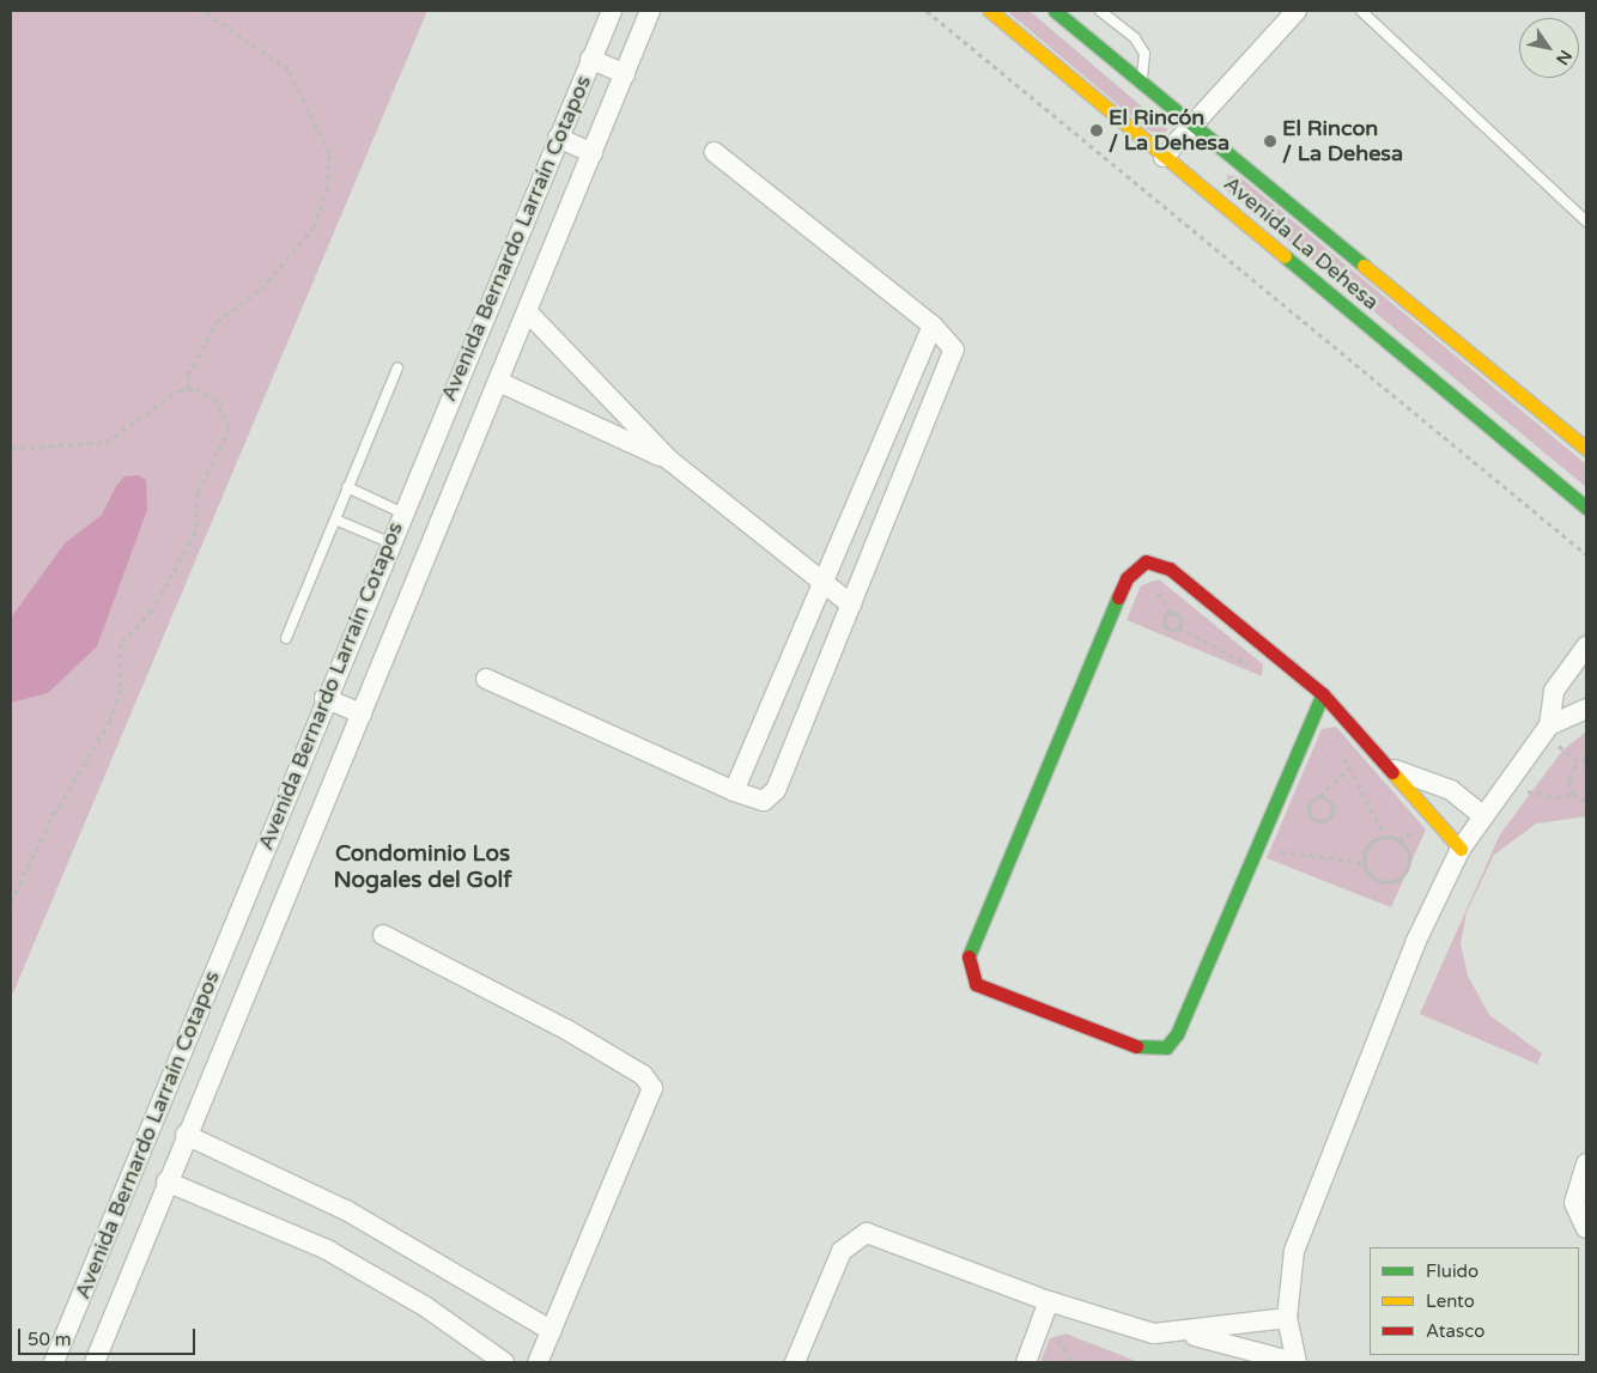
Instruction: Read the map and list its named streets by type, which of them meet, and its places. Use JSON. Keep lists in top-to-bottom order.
{
  "streets": {
    "street": ["Avenida Bernardo Larraín Cotapos", "Avenida La Dehesa"]
  },
  "districts": ["Condominio Los Nogales del Golf"],
  "places": ["El Rincón / La Dehesa", "El Rincon / La Dehesa"],
  "legend": ["Fluido", "Lento", "Atasco"],
  "scale_bar": "50 m",
  "north": "bottom right"
}
